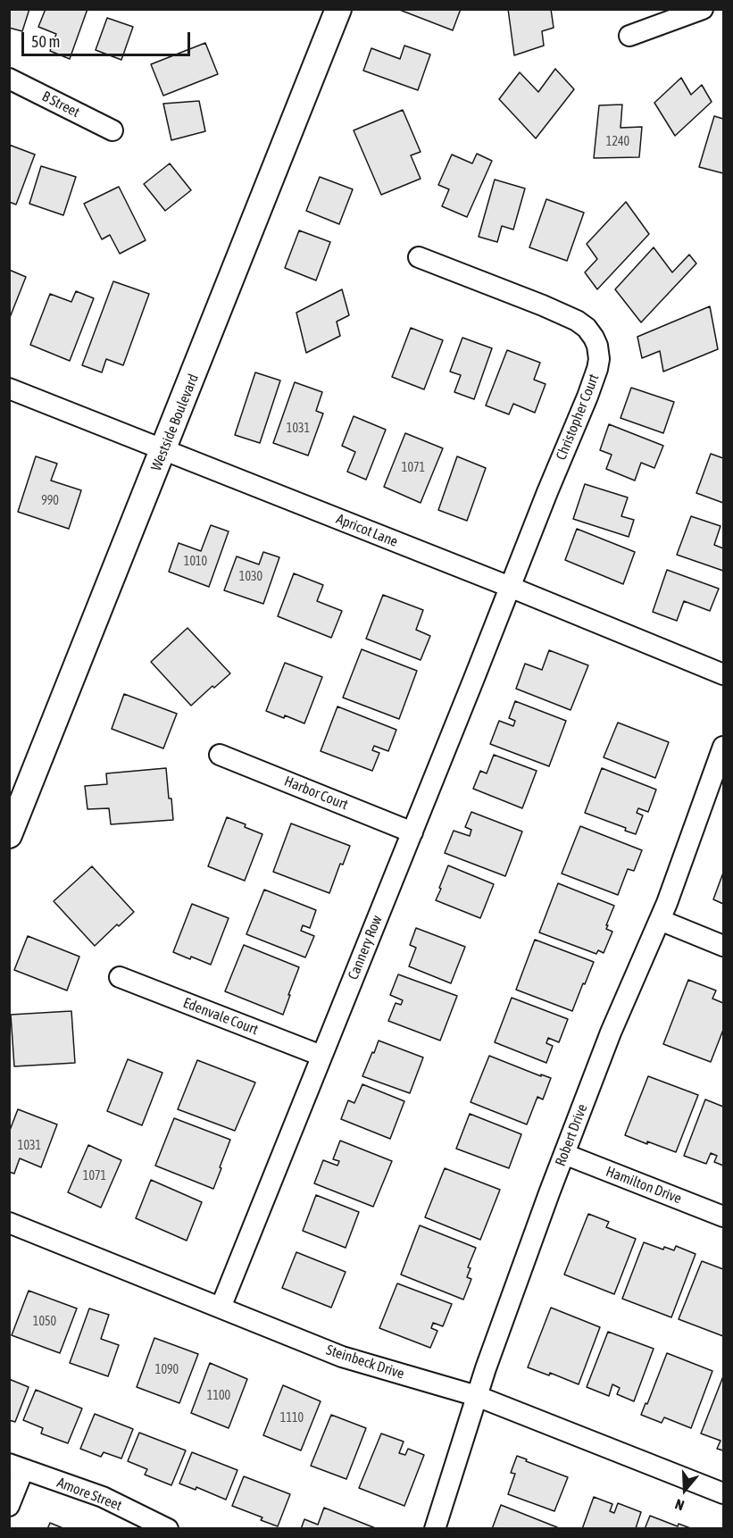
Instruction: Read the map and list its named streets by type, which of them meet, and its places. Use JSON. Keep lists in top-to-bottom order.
{
  "streets": {
    "street": [
      "B Street",
      "Christopher Court",
      "Westside Boulevard",
      "Apricot Lane",
      "Harbor Court",
      "Cannery Row",
      "Edenvale Court",
      "Robert Drive",
      "Hamilton Drive",
      "Steinbeck Drive",
      "Amore Street"
    ]
  },
  "crossings": [
    ["Christopher Court", "Apricot Lane"],
    ["Christopher Court", "Cannery Row"],
    ["Westside Boulevard", "Apricot Lane"],
    ["Apricot Lane", "Cannery Row"],
    ["Harbor Court", "Cannery Row"],
    ["Cannery Row", "Edenvale Court"],
    ["Cannery Row", "Steinbeck Drive"],
    ["Robert Drive", "Hamilton Drive"],
    ["Robert Drive", "Steinbeck Drive"]
  ],
  "house_numbers": [
    "1240",
    "1031",
    "1071",
    "990",
    "1010",
    "1030",
    "1031",
    "1071",
    "1050",
    "1090",
    "1100",
    "1110"
  ],
  "scale_bar": "50 m",
  "north": "bottom"
}
